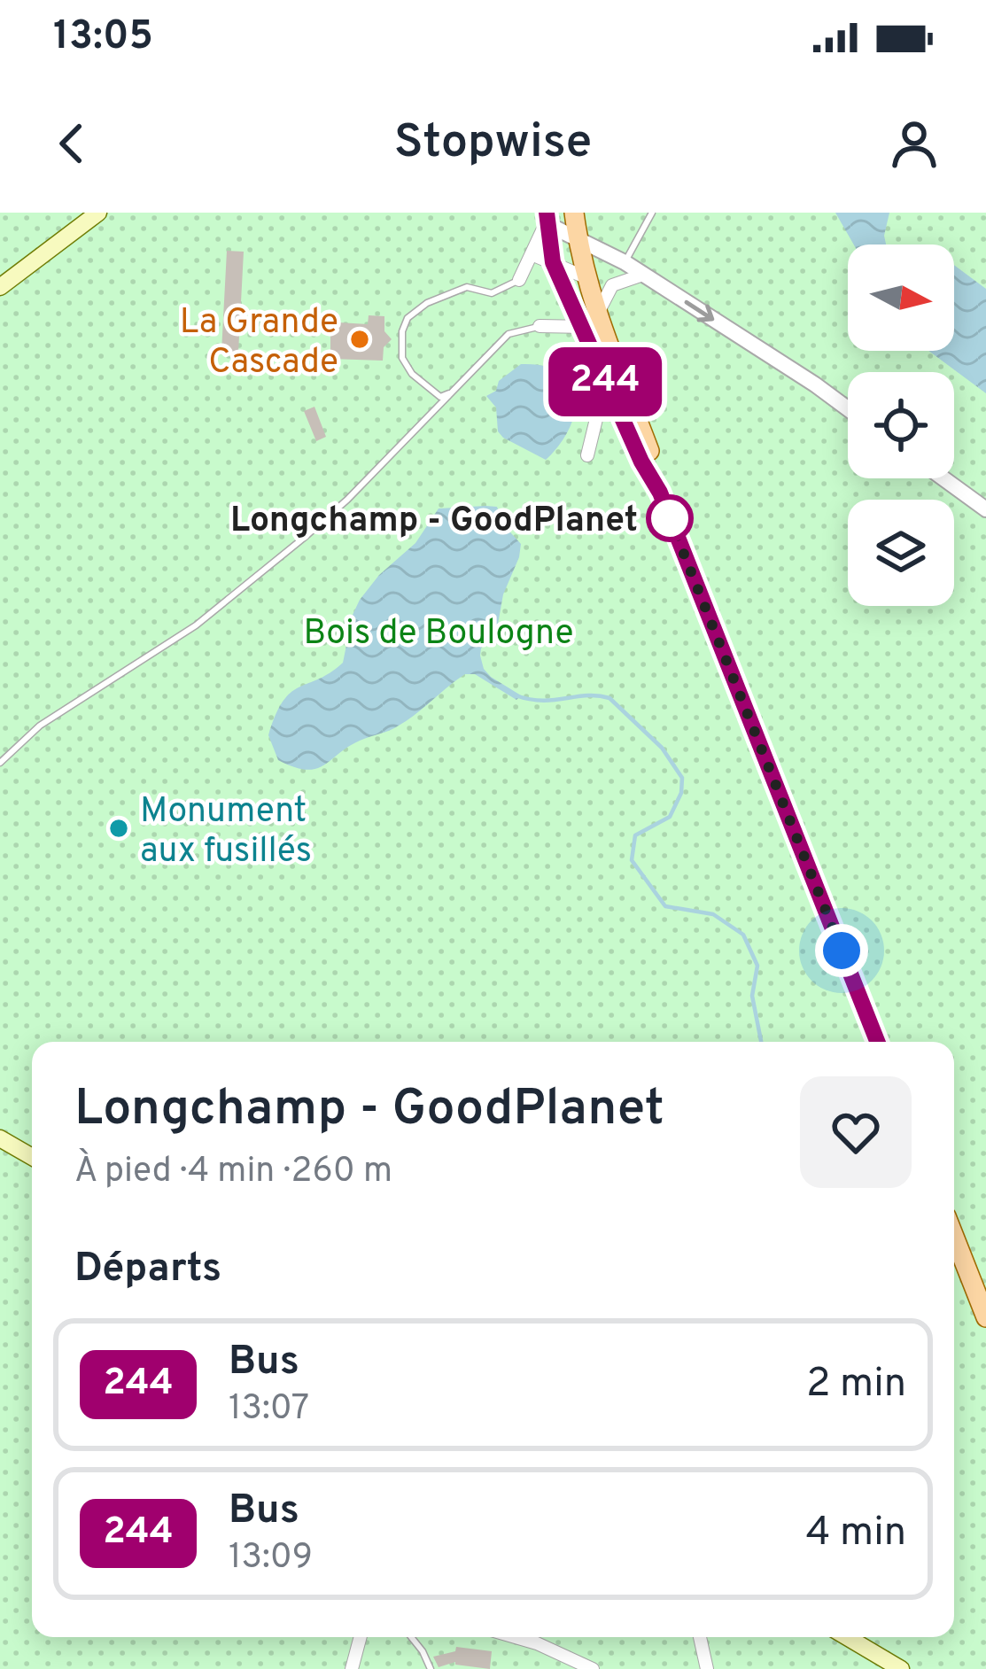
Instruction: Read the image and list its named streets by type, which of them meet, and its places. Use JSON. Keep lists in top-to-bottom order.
{
  "parks": ["Bois de Boulogne"],
  "places": ["La Grande Cascade", "Longchamp - GoodPlanet", "Monument aux fusillés"],
  "lines": ["bus line 244"],
  "north": "right",
  "page": {
    "status": "13:05",
    "header": "Stopwise",
    "on_map": "244",
    "heading": [
      ["Longchamp - GoodPlanet", "À pied · 4 min · 260 m"],
      "Départs"
    ],
    "list": [
      {
        "mark": "244",
        "name": "Bus",
        "note": "13:07",
        "value": "2 min"
      },
      {
        "mark": "244",
        "name": "Bus",
        "note": "13:09",
        "value": "4 min"
      }
    ]
  }
}
